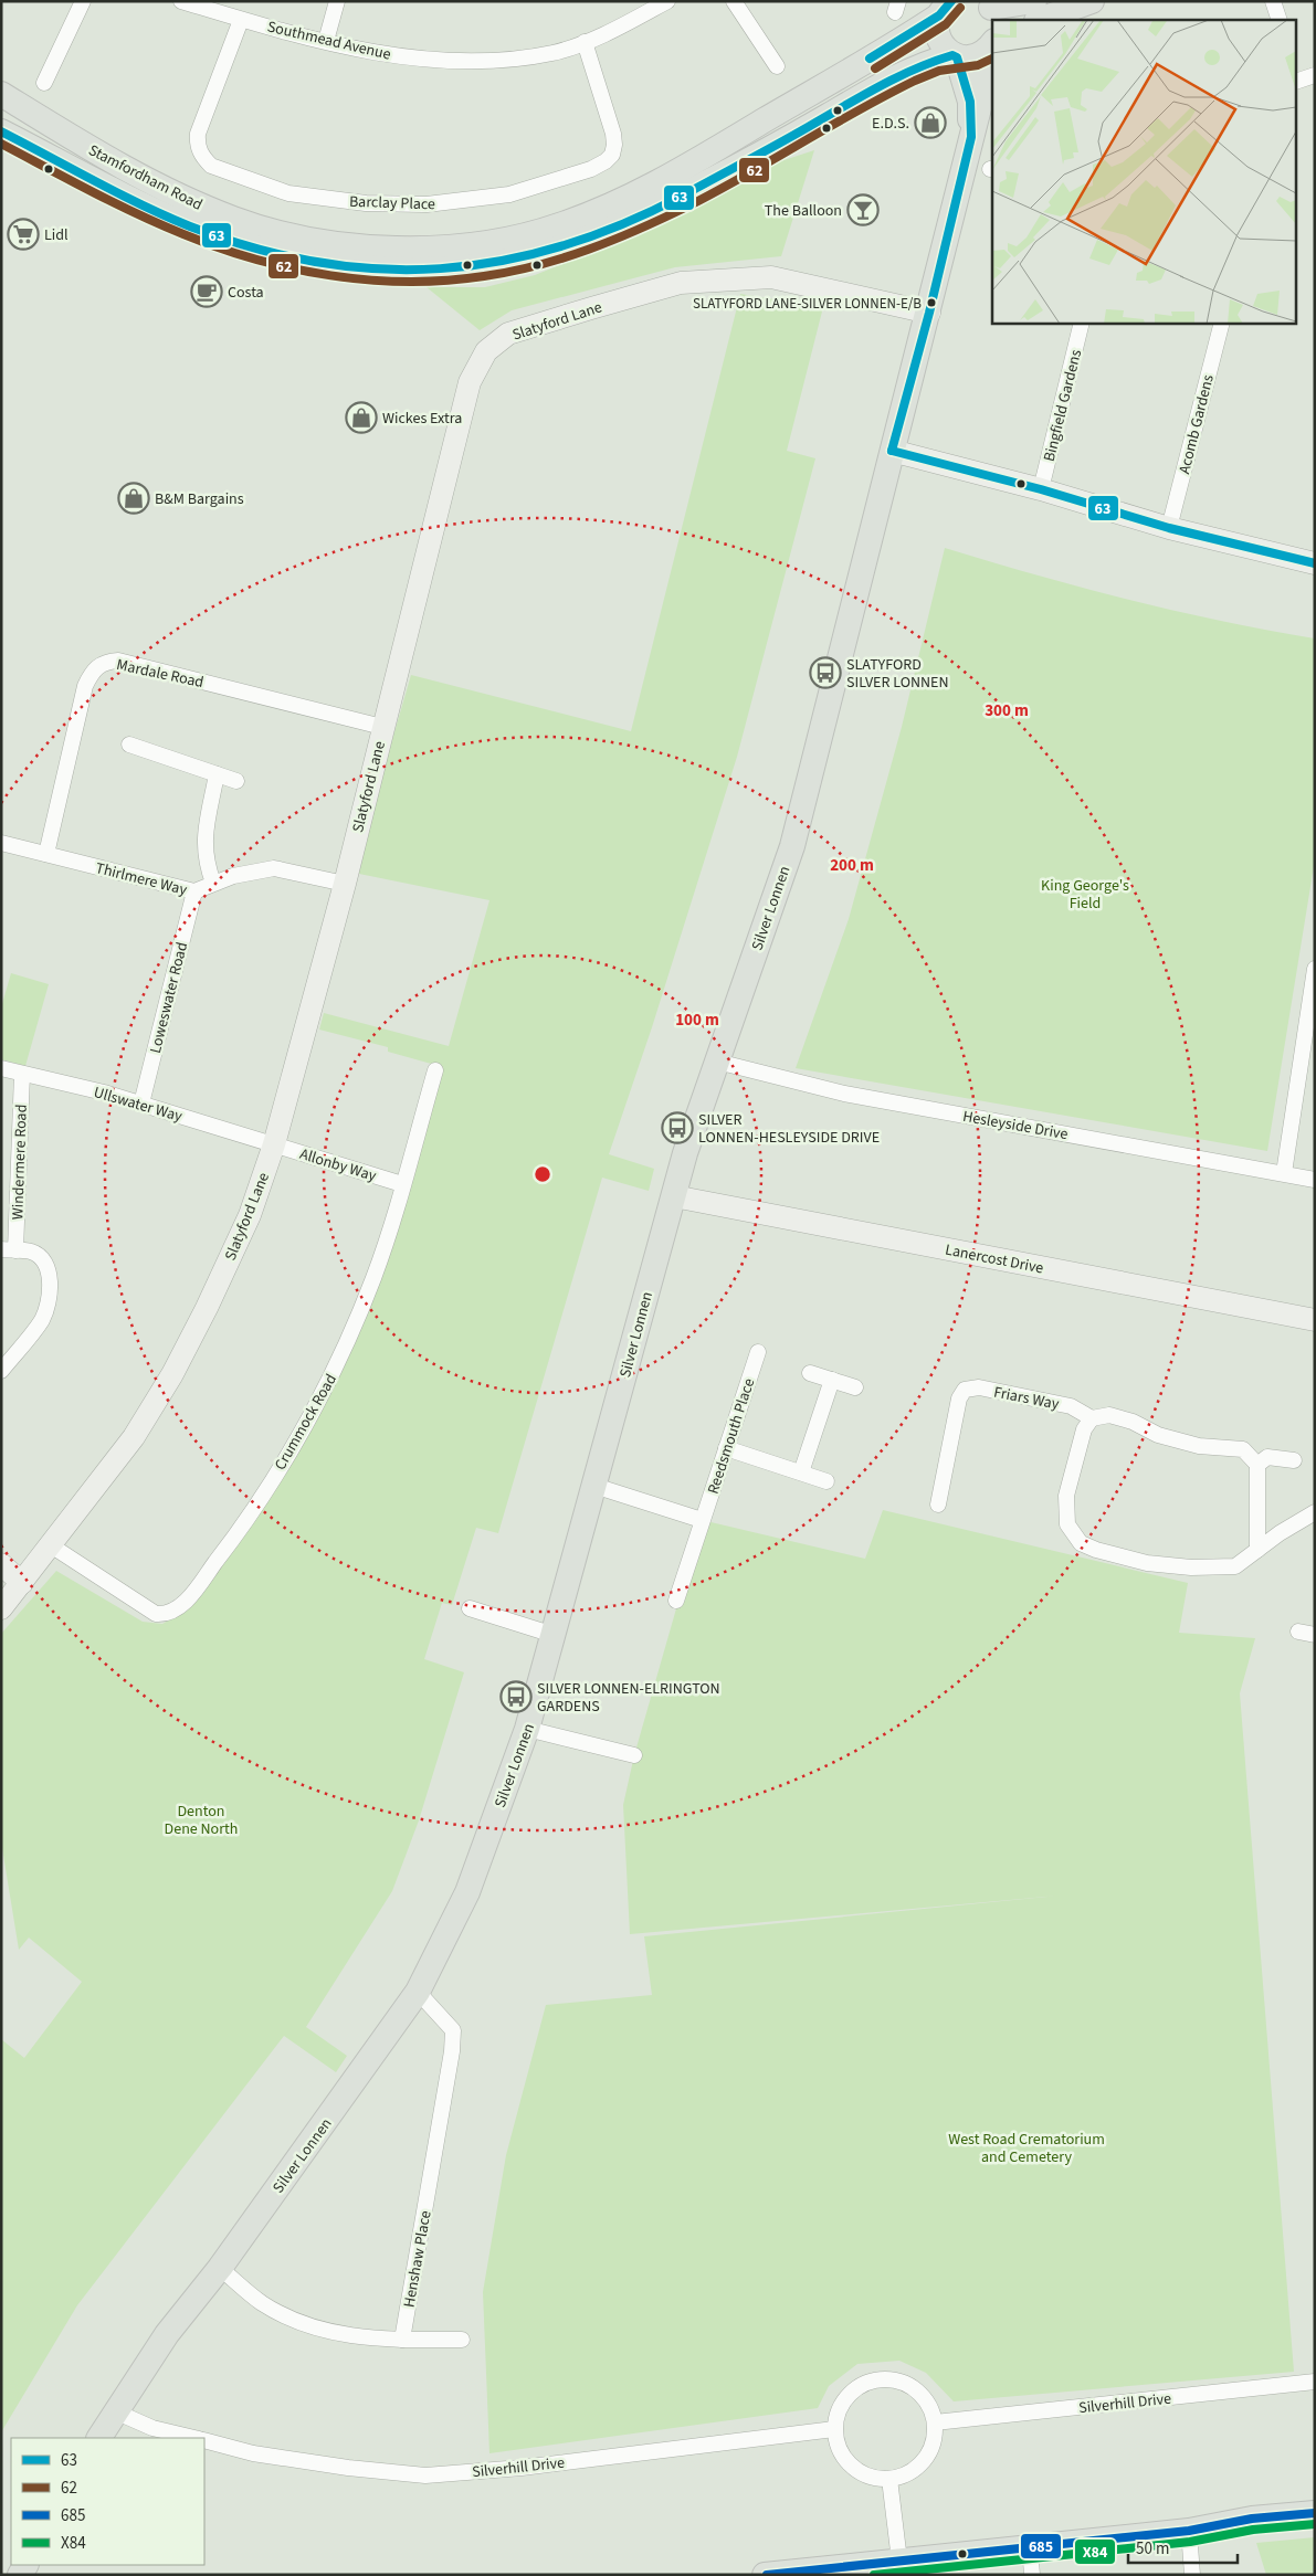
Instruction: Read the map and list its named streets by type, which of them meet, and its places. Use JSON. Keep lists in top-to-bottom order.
{
  "streets": {
    "main road": ["Stamfordham Road", "Silver Lonnen"],
    "street": [
      "Southmead Avenue",
      "Barclay Place",
      "Slatyford Lane",
      "Bingfield Gardens",
      "Acomb Gardens",
      "Mardale Road",
      "Thirlmere Way",
      "Loweswater Road",
      "Ullswater Way",
      "Hesleyside Drive",
      "Windermere Road",
      "Allonby Way",
      "Lanercost Drive",
      "Friars Way",
      "Crummock Road",
      "Reedsmouth Place",
      "Henshaw Place",
      "Silverhill Drive"
    ]
  },
  "crossings": [
    ["Southmead Avenue", "Barclay Place"],
    ["Stamfordham Road", "Silver Lonnen"],
    ["Slatyford Lane", "Mardale Road"],
    ["Slatyford Lane", "Thirlmere Way"],
    ["Slatyford Lane", "Silver Lonnen"],
    ["Slatyford Lane", "Ullswater Way"],
    ["Slatyford Lane", "Allonby Way"],
    ["Slatyford Lane", "Crummock Road"],
    ["Mardale Road", "Thirlmere Way"],
    ["Thirlmere Way", "Loweswater Road"],
    ["Silver Lonnen", "Hesleyside Drive"],
    ["Silver Lonnen", "Lanercost Drive"],
    ["Silver Lonnen", "Henshaw Place"],
    ["Loweswater Road", "Ullswater Way"],
    ["Ullswater Way", "Windermere Road"],
    ["Ullswater Way", "Allonby Way"],
    ["Allonby Way", "Crummock Road"]
  ],
  "parks": ["King George's Field", "Denton Dene North", "West Road Crematorium and Cemetery"],
  "places": {
    "shop": ["E.D.S.", "Wickes Extra", "B&M Bargains"],
    "bar": ["The Balloon"],
    "supermarket": ["Lidl"],
    "cafe": ["Costa"],
    "other": ["SLATYFORD LANE-SILVER LONNEN-E/B"],
    "bus stop": ["SLATYFORD SILVER LONNEN", "SILVER LONNEN-HESLEYSIDE DRIVE", "SILVER LONNEN-ELRINGTON GARDENS"]
  },
  "lines": [
    "transit line 63",
    "transit line 62",
    "transit line 685",
    "transit line X84"
  ],
  "legend": [
    "63",
    "62",
    "685",
    "X84"
  ],
  "scale_bar": "50 m",
  "rings": ["300 m", "200 m", "100 m"]
}
